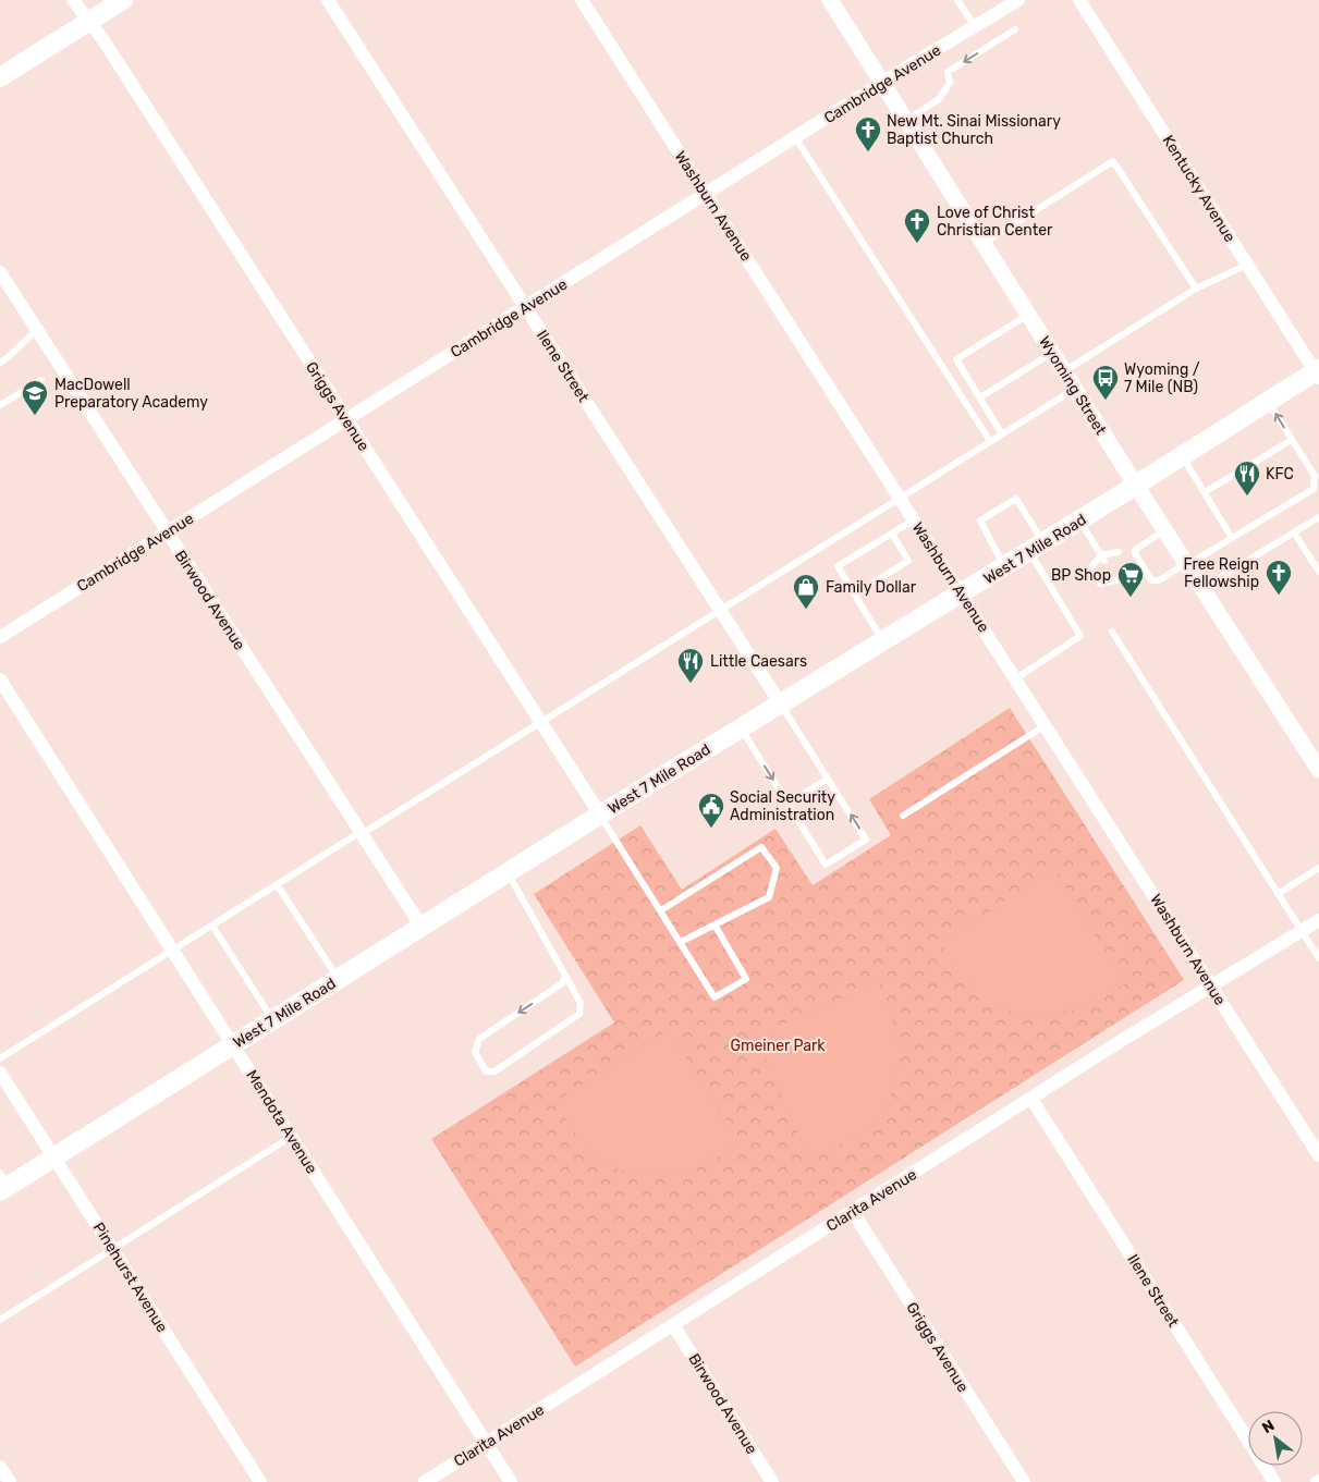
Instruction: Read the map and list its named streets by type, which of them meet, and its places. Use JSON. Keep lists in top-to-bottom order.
{
  "streets": {
    "main road": ["West 7 Mile Road"],
    "street": [
      "Cambridge Avenue",
      "Kentucky Avenue",
      "Washburn Avenue",
      "Ilene Street",
      "Wyoming Street",
      "Griggs Avenue",
      "Birwood Avenue",
      "Mendota Avenue",
      "Clarita Avenue",
      "Pinehurst Avenue"
    ]
  },
  "crossings": [
    ["Cambridge Avenue", "Washburn Avenue"],
    ["Cambridge Avenue", "Ilene Street"],
    ["Cambridge Avenue", "Wyoming Street"],
    ["Cambridge Avenue", "Griggs Avenue"],
    ["Cambridge Avenue", "Birwood Avenue"],
    ["Kentucky Avenue", "West 7 Mile Road"],
    ["Washburn Avenue", "West 7 Mile Road"],
    ["Washburn Avenue", "Clarita Avenue"],
    ["Ilene Street", "West 7 Mile Road"],
    ["Ilene Street", "Clarita Avenue"],
    ["Wyoming Street", "West 7 Mile Road"],
    ["Griggs Avenue", "West 7 Mile Road"],
    ["Griggs Avenue", "Clarita Avenue"],
    ["West 7 Mile Road", "Birwood Avenue"],
    ["West 7 Mile Road", "Mendota Avenue"],
    ["West 7 Mile Road", "Pinehurst Avenue"],
    ["Birwood Avenue", "Clarita Avenue"],
    ["Mendota Avenue", "Clarita Avenue"]
  ],
  "parks": ["Gmeiner Park"],
  "places": {
    "church": ["New Mt. Sinai Missionary Baptist Church", "Love of Christ Christian Center", "Free Reign Fellowship"],
    "bus stop": ["Wyoming / 7 Mile (NB)"],
    "school or university": ["MacDowell Preparatory Academy"],
    "restaurant": ["KFC", "Little Caesars"],
    "supermarket": ["BP Shop"],
    "shop": ["Family Dollar"],
    "public building": ["Social Security Administration"]
  },
  "north": "top left"
}
